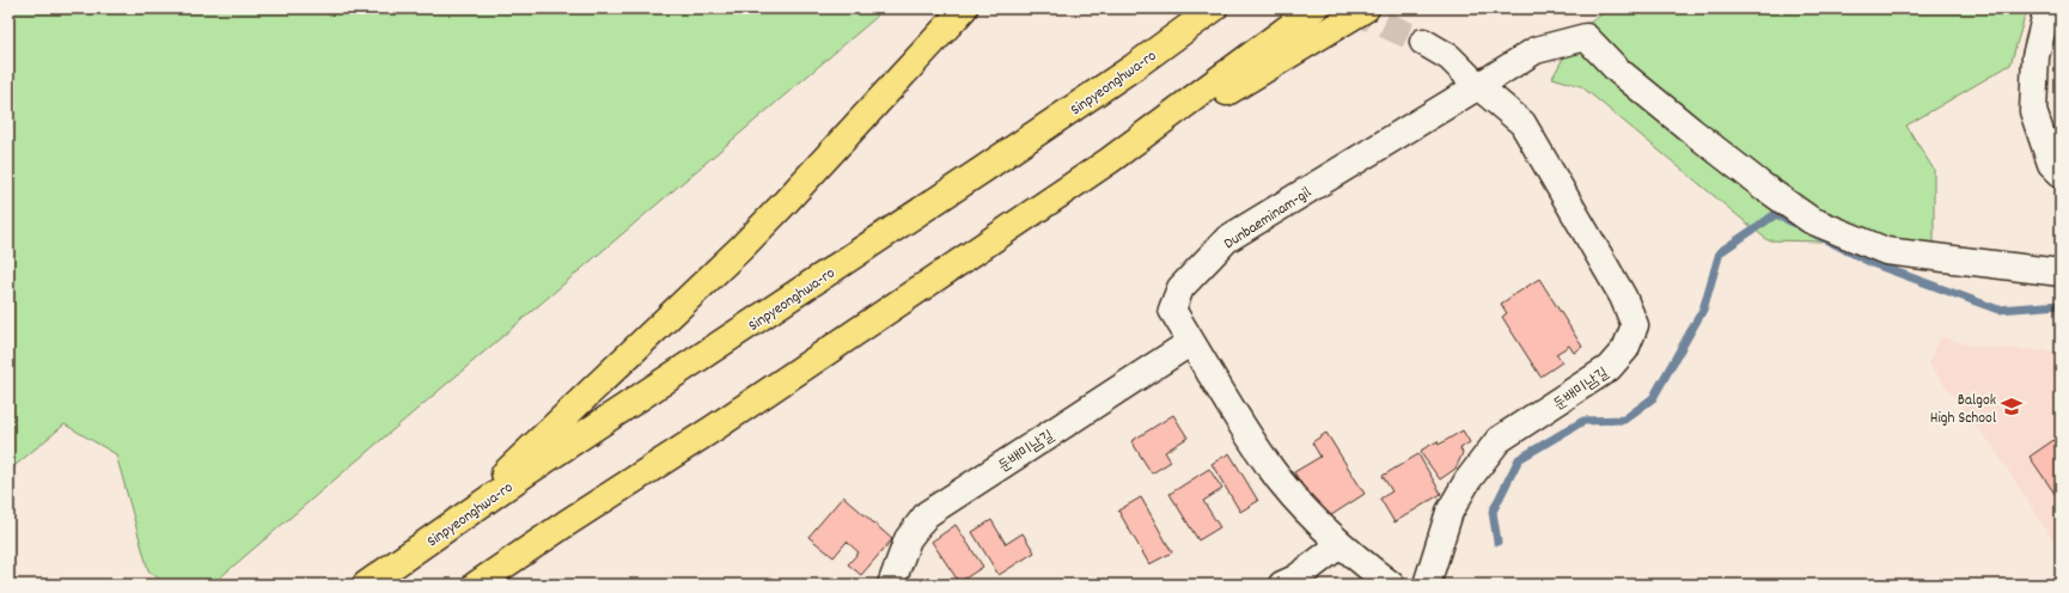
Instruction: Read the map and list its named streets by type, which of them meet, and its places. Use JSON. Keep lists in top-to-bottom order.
{
  "streets": {
    "highway": ["Sinpyeonghwa-ro"],
    "street": ["Dunbaeminam-gil", "둔배미남길"]
  },
  "crossings": [
    ["Dunbaeminam-gil", "둔배미남길"]
  ],
  "places": {
    "school or university": ["Balgok High School"]
  }
}
